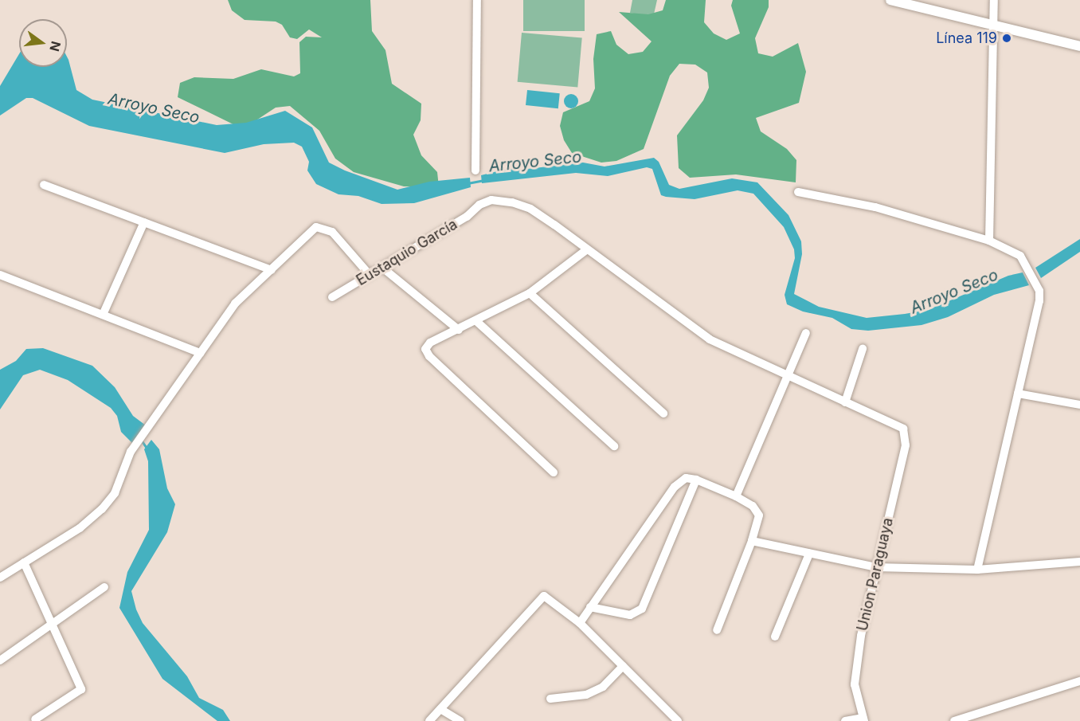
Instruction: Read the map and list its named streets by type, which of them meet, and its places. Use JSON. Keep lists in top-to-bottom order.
{
  "streets": {
    "street": ["Eustaquio García", "Union Paraguaya"]
  },
  "water": ["Arroyo Seco"],
  "places": ["Línea 119"],
  "north": "right"
}
